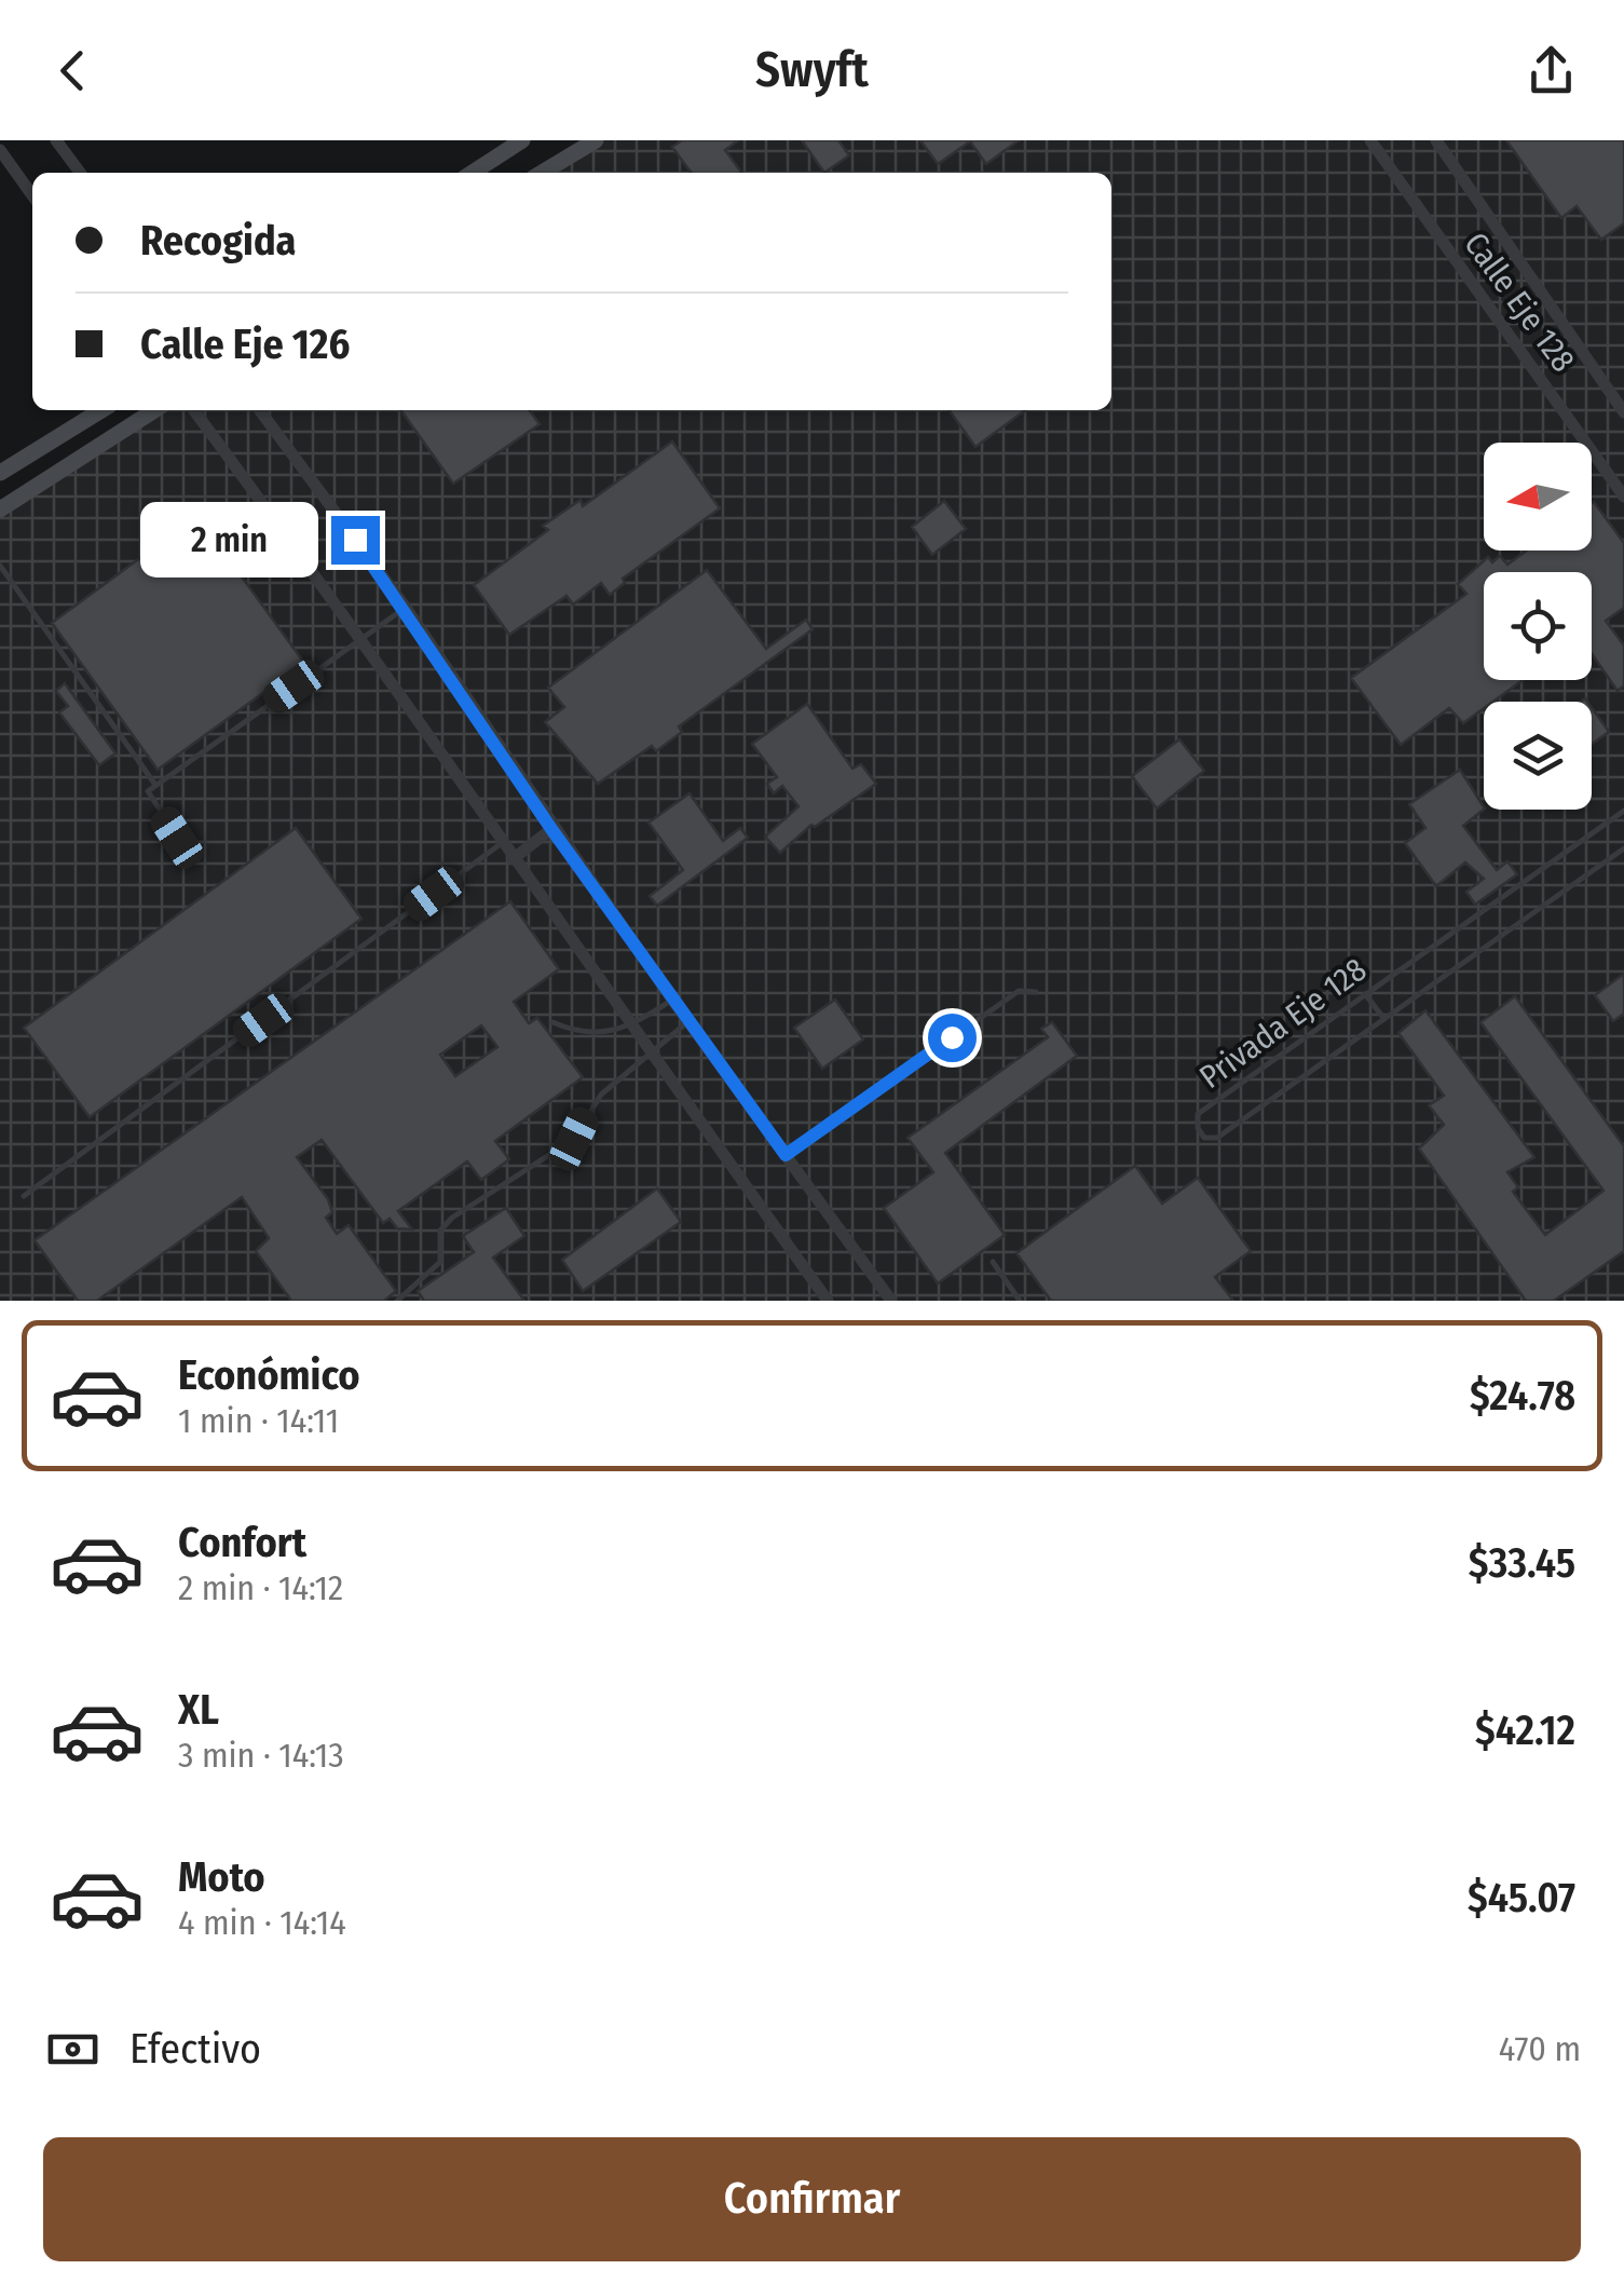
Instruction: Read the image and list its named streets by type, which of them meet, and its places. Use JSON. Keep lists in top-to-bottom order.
{
  "streets": {
    "street": ["Calle Eje 128"],
    "lane": ["Privada Eje 128"]
  },
  "north": "left",
  "page": {
    "header": "Swyft",
    "banner": ["Recogida", "Calle Eje 126"],
    "bubble": "2 min",
    "list": [
      {
        "name": "Económico",
        "note": "1 min · 14:11",
        "value": "$24.78"
      },
      {
        "name": "Confort",
        "note": "2 min · 14:12",
        "value": "$33.45"
      },
      {
        "name": "XL",
        "note": "3 min · 14:13",
        "value": "$42.12"
      },
      {
        "name": "Moto",
        "note": "4 min · 14:14",
        "value": "$45.07"
      }
    ],
    "pay": ["Efectivo", "470 m"],
    "buttons": "Confirmar"
  }
}
